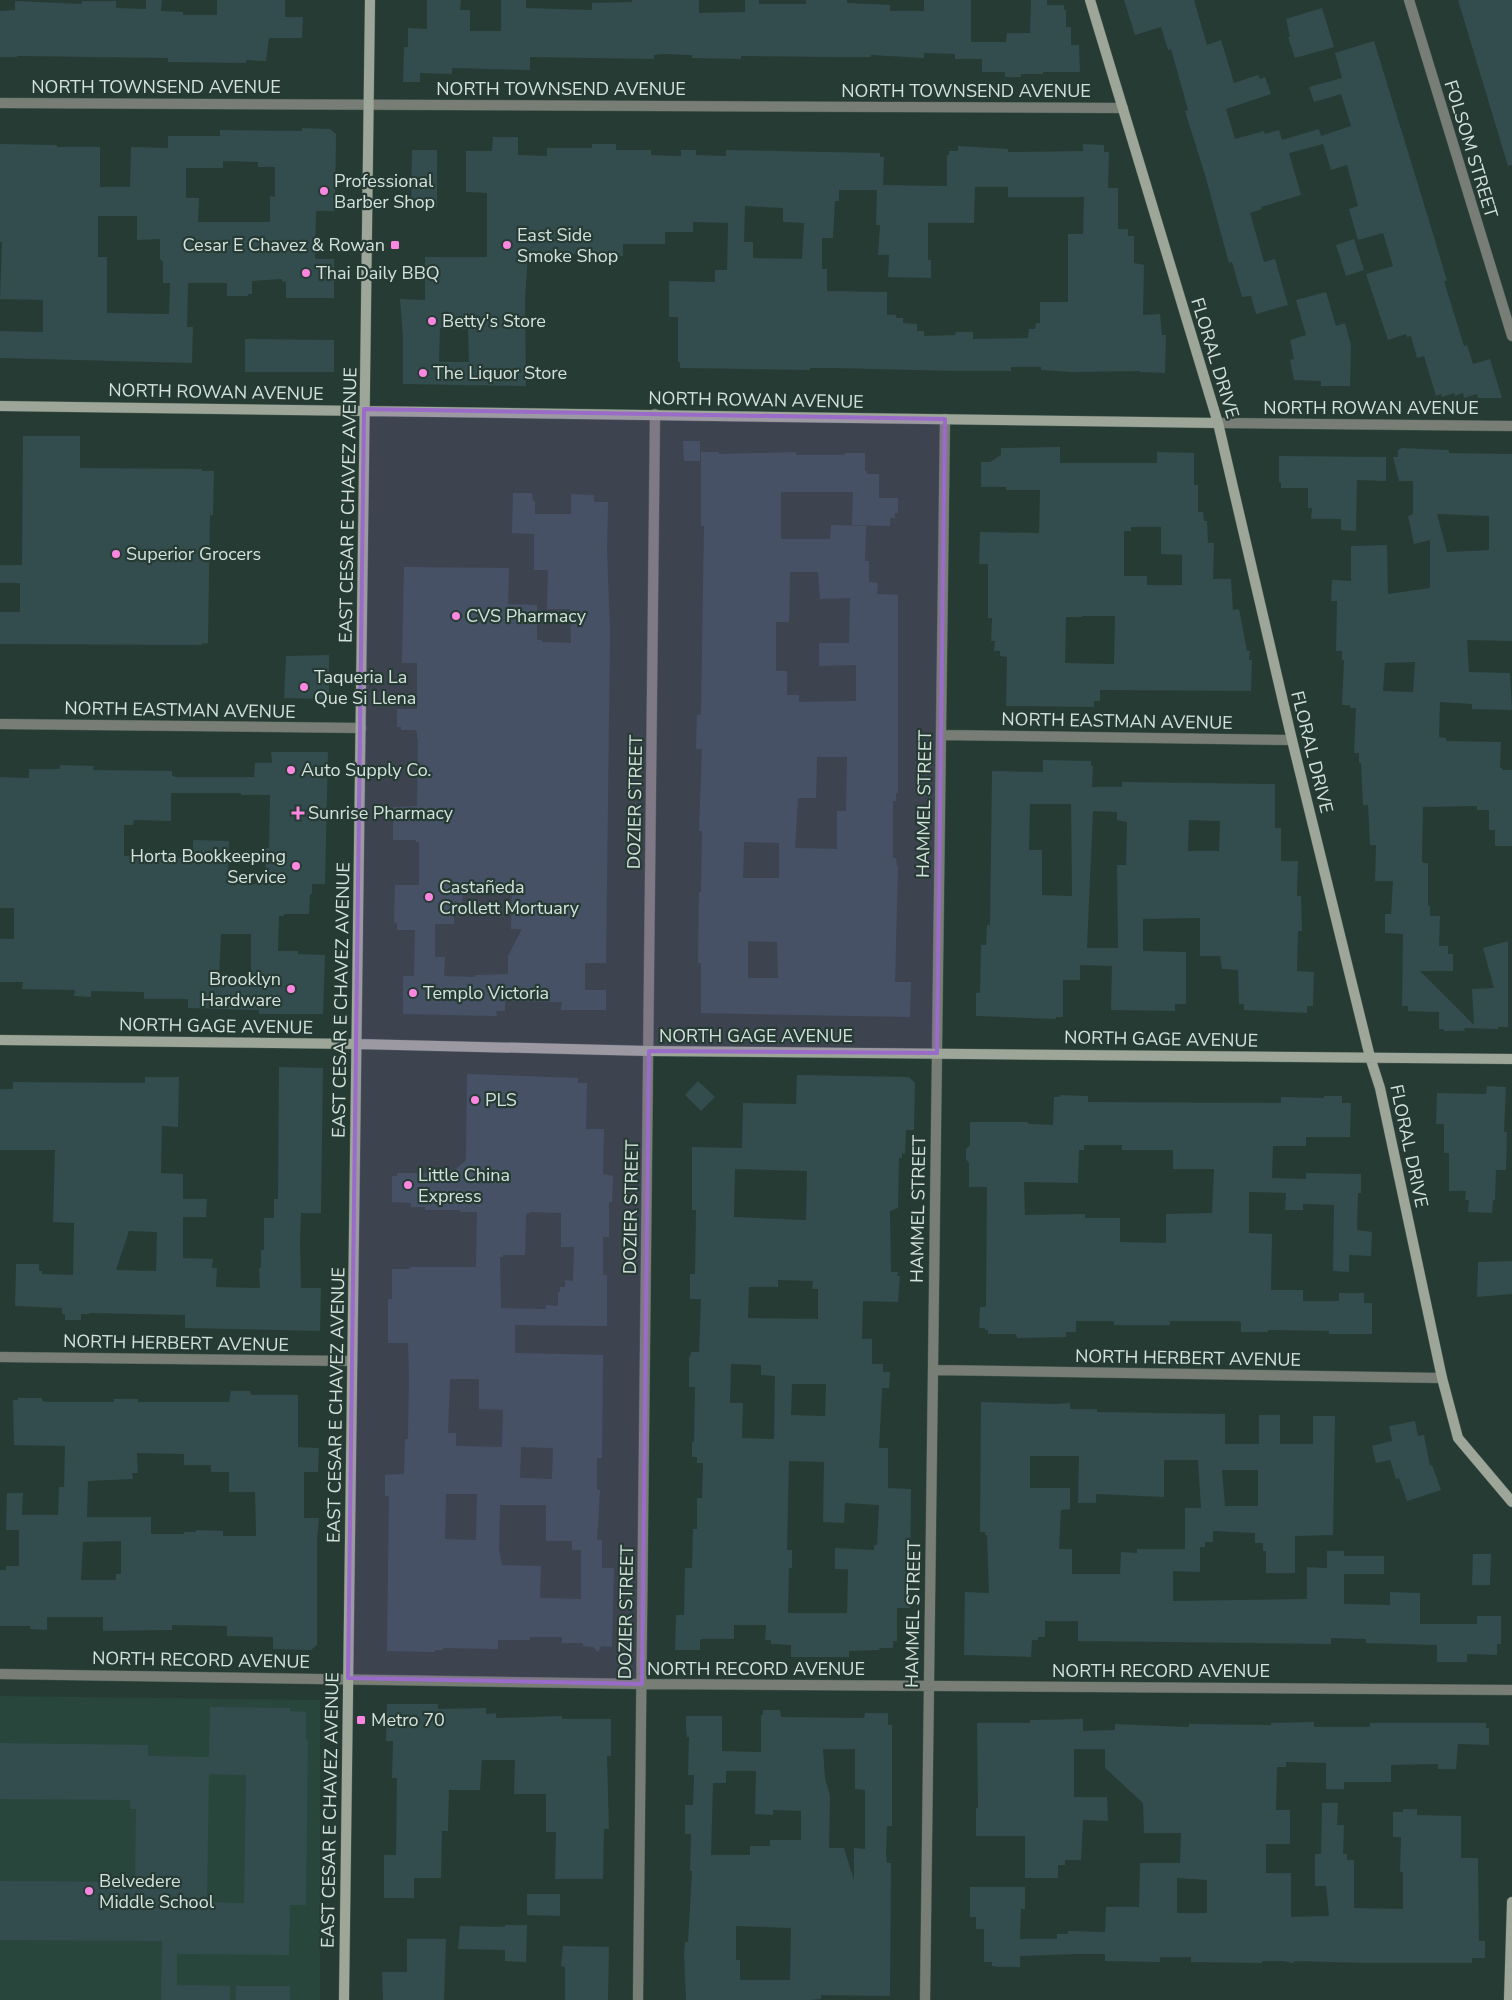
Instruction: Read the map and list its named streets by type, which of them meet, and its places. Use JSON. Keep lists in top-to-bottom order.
{
  "streets": {
    "street": [
      "NORTH TOWNSEND AVENUE",
      "FOLSOM STREET",
      "FLORAL DRIVE",
      "NORTH ROWAN AVENUE",
      "EAST CESAR E CHAVEZ AVENUE",
      "NORTH EASTMAN AVENUE",
      "DOZIER STREET",
      "HAMMEL STREET",
      "NORTH GAGE AVENUE",
      "NORTH HERBERT AVENUE",
      "NORTH RECORD AVENUE"
    ]
  },
  "crossings": [
    ["NORTH TOWNSEND AVENUE", "FLORAL DRIVE"],
    ["NORTH TOWNSEND AVENUE", "EAST CESAR E CHAVEZ AVENUE"],
    ["FLORAL DRIVE", "NORTH ROWAN AVENUE"],
    ["FLORAL DRIVE", "NORTH EASTMAN AVENUE"],
    ["FLORAL DRIVE", "NORTH GAGE AVENUE"],
    ["FLORAL DRIVE", "NORTH HERBERT AVENUE"],
    ["NORTH ROWAN AVENUE", "EAST CESAR E CHAVEZ AVENUE"],
    ["NORTH ROWAN AVENUE", "DOZIER STREET"],
    ["NORTH ROWAN AVENUE", "HAMMEL STREET"],
    ["EAST CESAR E CHAVEZ AVENUE", "NORTH EASTMAN AVENUE"],
    ["EAST CESAR E CHAVEZ AVENUE", "NORTH GAGE AVENUE"],
    ["EAST CESAR E CHAVEZ AVENUE", "NORTH HERBERT AVENUE"],
    ["EAST CESAR E CHAVEZ AVENUE", "NORTH RECORD AVENUE"],
    ["NORTH EASTMAN AVENUE", "HAMMEL STREET"],
    ["DOZIER STREET", "NORTH GAGE AVENUE"],
    ["DOZIER STREET", "NORTH RECORD AVENUE"],
    ["HAMMEL STREET", "NORTH GAGE AVENUE"],
    ["HAMMEL STREET", "NORTH HERBERT AVENUE"],
    ["HAMMEL STREET", "NORTH RECORD AVENUE"]
  ],
  "places": {
    "other": [
      "Professional Barber Shop",
      "East Side Smoke Shop",
      "Thai Daily BBQ",
      "Betty's Store",
      "The Liquor Store",
      "Superior Grocers",
      "CVS Pharmacy",
      "Taqueria La Que Si Llena",
      "Auto Supply Co.",
      "Horta Bookkeeping Service",
      "Castañeda Crollett Mortuary",
      "Brooklyn Hardware",
      "Templo Victoria",
      "PLS",
      "Little China Express",
      "Belvedere Middle School"
    ],
    "transit": ["Cesar E Chavez & Rowan", "Metro 70"],
    "health": ["Sunrise Pharmacy"]
  }
}
